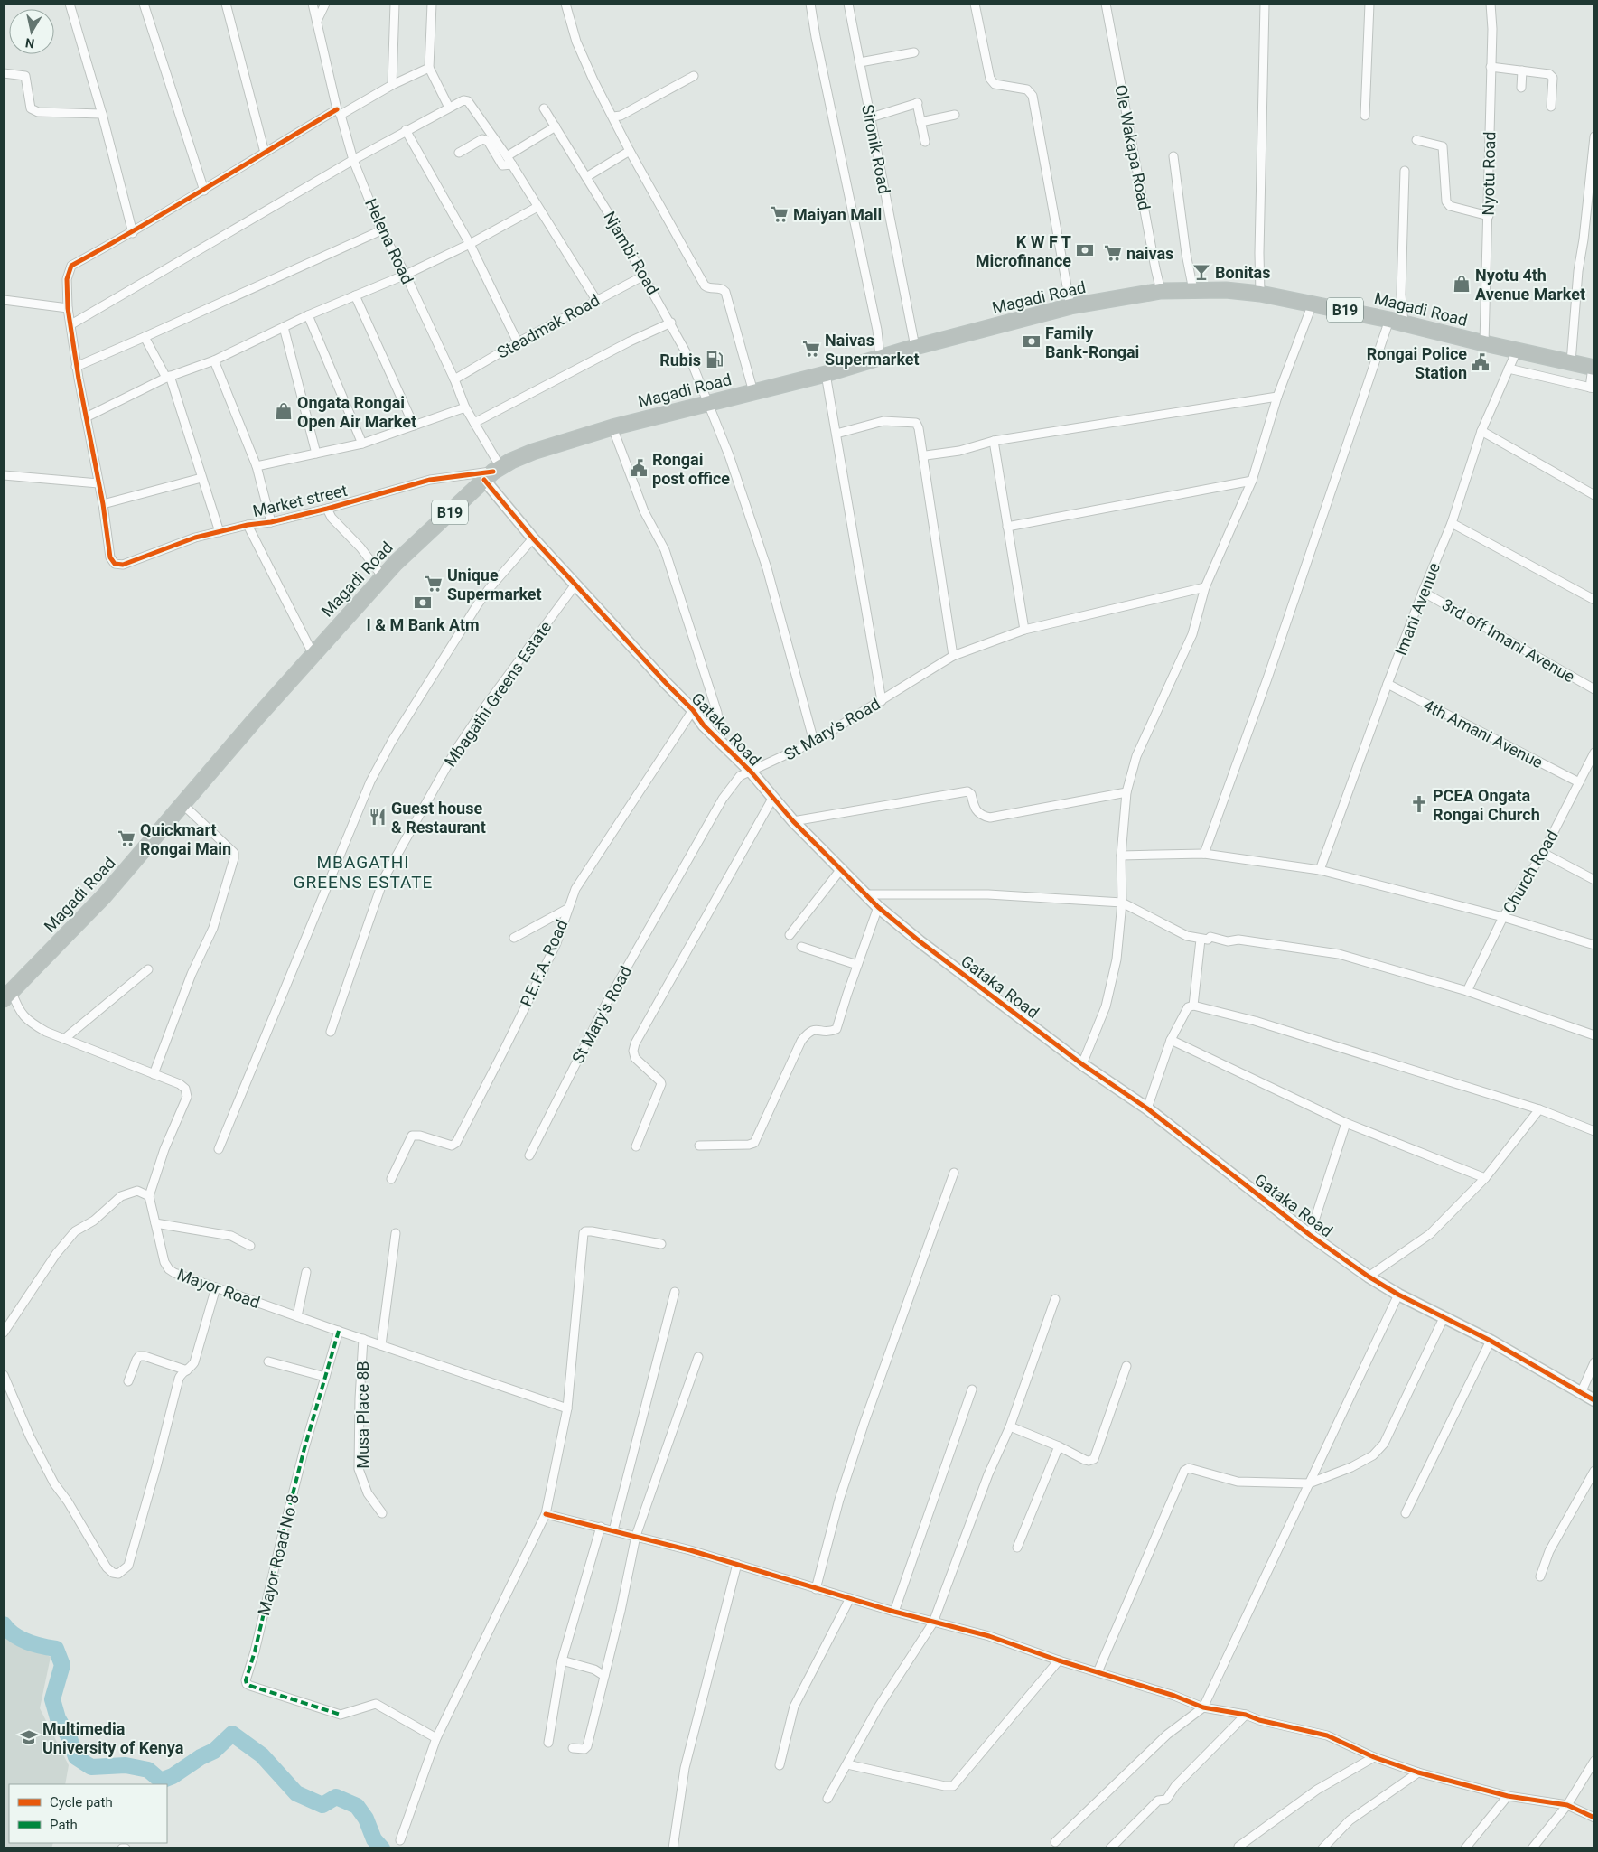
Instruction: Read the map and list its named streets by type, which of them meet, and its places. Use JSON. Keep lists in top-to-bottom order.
{
  "streets": {
    "highway": ["Magadi Road", "B19"],
    "street": [
      "Ole Wakapa Road",
      "Sironik Road",
      "Nyotu Road",
      "Helena Road",
      "Njambi Road",
      "Steadmak Road",
      "Market street",
      "Imani Avenue",
      "3rd off Imani Avenue",
      "Mbagathi Greens Estate",
      "Gataka Road",
      "St Mary's Road",
      "4th Amani Avenue",
      "Church Road",
      "P.E.F.A. Road",
      "Mayor Road",
      "Musa Place 8B",
      "Mayor Road No 8"
    ]
  },
  "crossings": [
    ["Ole Wakapa Road", "Magadi Road"],
    ["Sironik Road", "Magadi Road"],
    ["Nyotu Road", "Magadi Road"],
    ["Helena Road", "Magadi Road"],
    ["Helena Road", "Steadmak Road"],
    ["Helena Road", "Market street"],
    ["Helena Road", "Gataka Road"],
    ["Njambi Road", "Magadi Road"],
    ["Njambi Road", "Steadmak Road"],
    ["Njambi Road", "St Mary's Road"],
    ["Magadi Road", "Market street"],
    ["Magadi Road", "Imani Avenue"],
    ["Magadi Road", "Gataka Road"],
    ["Magadi Road", "Mayor Road"],
    ["Market street", "Gataka Road"],
    ["Imani Avenue", "3rd off Imani Avenue"],
    ["Imani Avenue", "4th Amani Avenue"],
    ["Mbagathi Greens Estate", "Gataka Road"],
    ["Gataka Road", "St Mary's Road"],
    ["Gataka Road", "P.E.F.A. Road"],
    ["4th Amani Avenue", "Church Road"],
    ["Mayor Road", "Musa Place 8B"],
    ["Mayor Road", "Mayor Road No 8"]
  ],
  "districts": ["MBAGATHI GREENS ESTATE"],
  "places": {
    "supermarket": [
      "Maiyan Mall",
      "naivas",
      "Naivas Supermarket",
      "Unique Supermarket",
      "Quickmart Rongai Main"
    ],
    "bank": ["K W F T Microfinance", "Family Bank-Rongai", "I & M Bank Atm"],
    "bar": ["Bonitas"],
    "shop": ["Nyotu 4th Avenue Market", "Ongata Rongai Open Air Market"],
    "fuel station": ["Rubis"],
    "public building": ["Rongai Police Station", "Rongai post office"],
    "church": ["PCEA Ongata Rongai Church"],
    "restaurant": ["Guest house & Restaurant"],
    "school or university": ["Multimedia University of Kenya"]
  },
  "legend": ["Cycle path", "Path"],
  "north": "bottom"
}
